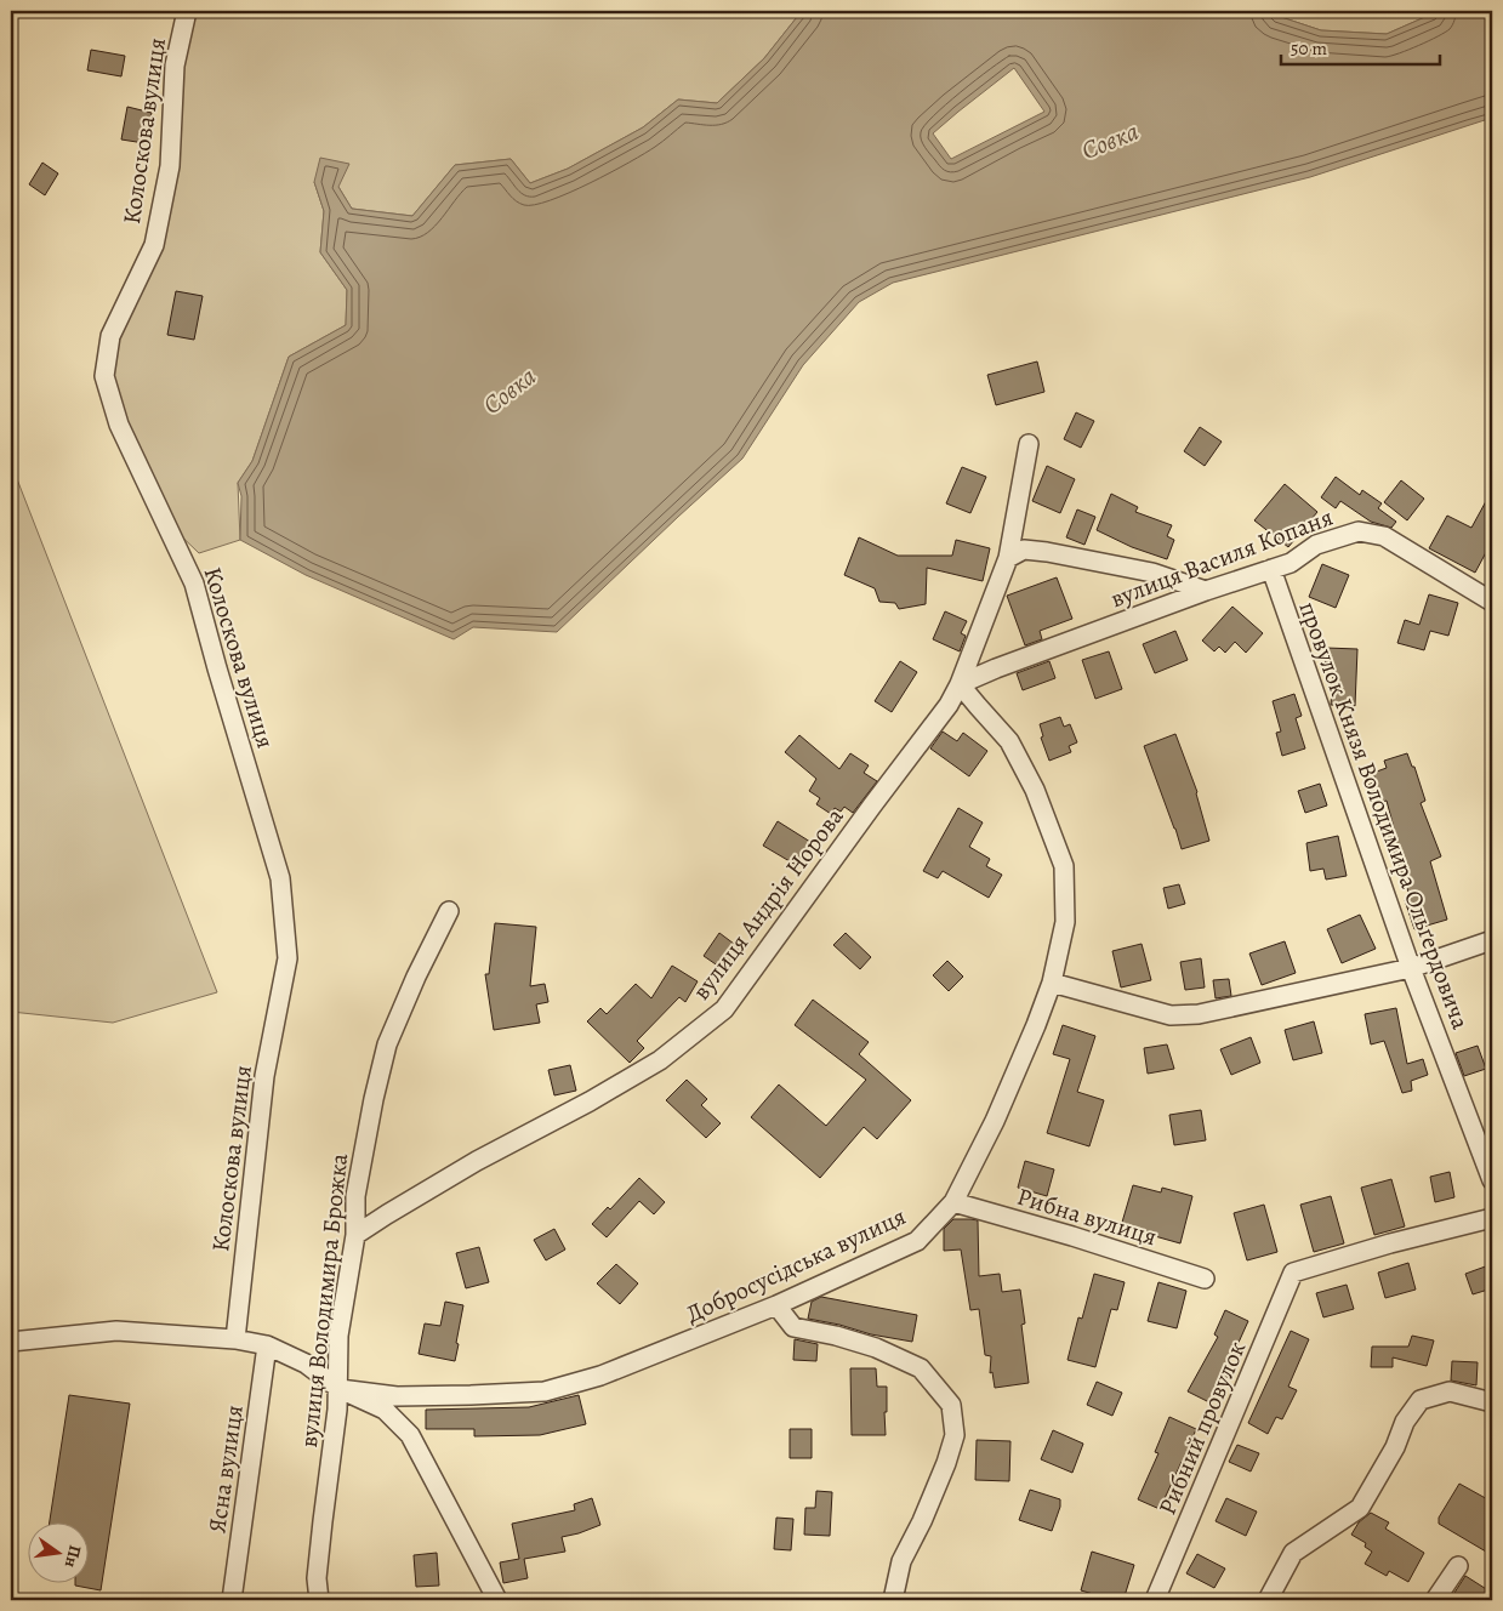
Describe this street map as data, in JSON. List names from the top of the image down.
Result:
{
  "streets": {
    "street": [
      "Колоскова вулиця",
      "вулиця Василя Копаня",
      "провулок Князя Володимира Ольґердовича",
      "вулиця Андрія Норова",
      "Рибна вулиця",
      "Добросусідська вулиця",
      "вулиця Володимира Брожка",
      "Рибний провулок",
      "Ясна вулиця"
    ]
  },
  "crossings": [
    ["вулиця Василя Копаня", "провулок Князя Володимира Ольґердовича"],
    ["вулиця Василя Копаня", "вулиця Андрія Норова"],
    ["вулиця Василя Копаня", "Добросусідська вулиця"],
    ["вулиця Андрія Норова", "Добросусідська вулиця"],
    ["вулиця Андрія Норова", "вулиця Володимира Брожка"],
    ["Рибна вулиця", "Добросусідська вулиця"],
    ["Добросусідська вулиця", "вулиця Володимира Брожка"]
  ],
  "water": ["Совка"],
  "scale_bar": "50 m",
  "north": "right"
}
